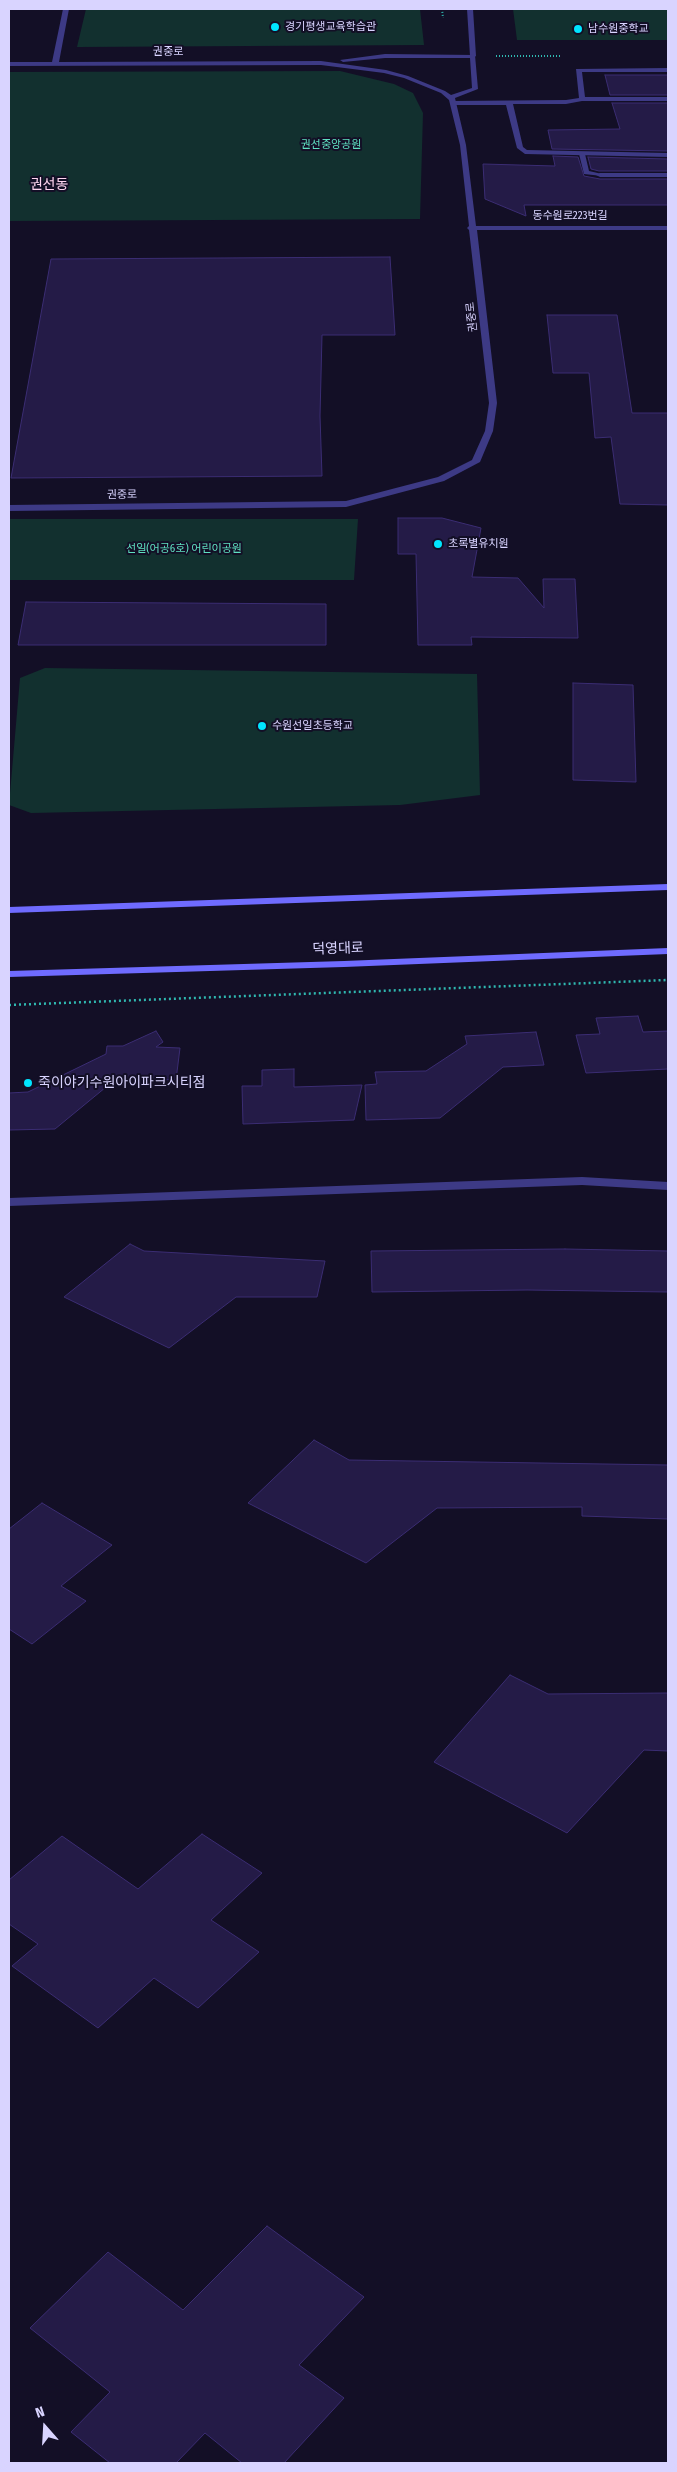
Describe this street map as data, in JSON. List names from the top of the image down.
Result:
{
  "streets": {
    "main road": ["덕영대로"],
    "street": ["권중로", "동수원로223번길"]
  },
  "crossings": [
    ["권중로", "동수원로223번길"]
  ],
  "districts": ["권선동"],
  "parks": ["권선중앙공원", "선일(어공6호) 어린이공원"],
  "places": [
    "경기평생교육학습관",
    "남수원중학교",
    "초록별유치원",
    "수원선일초등학교",
    "죽이야기수원아이파크시티점"
  ],
  "north": "top"
}
